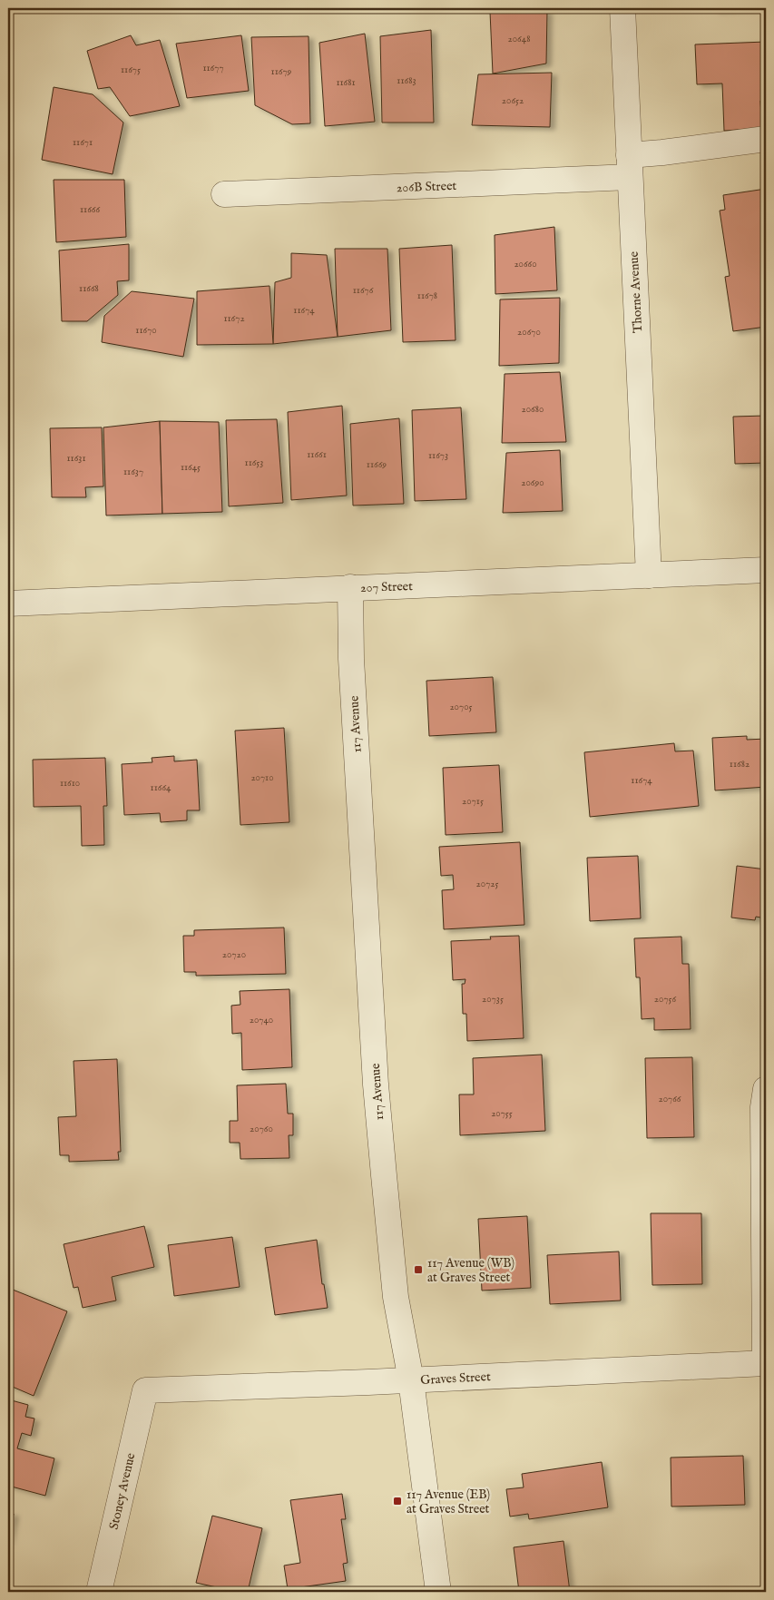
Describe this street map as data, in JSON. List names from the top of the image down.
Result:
{
  "streets": {
    "street": [
      "206B Street",
      "Thorne Avenue",
      "207 Street",
      "117 Avenue",
      "Graves Street",
      "Stoney Avenue"
    ]
  },
  "crossings": [
    ["206B Street", "Thorne Avenue"],
    ["Thorne Avenue", "207 Street"],
    ["207 Street", "117 Avenue"],
    ["117 Avenue", "Graves Street"],
    ["Graves Street", "Stoney Avenue"]
  ],
  "places": {
    "transit": ["117 Avenue (WB) at Graves Street", "117 Avenue (EB) at Graves Street"]
  },
  "house_numbers": [
    "20648",
    "11677",
    "11675",
    "11679",
    "11683",
    "11681",
    "20652",
    "11671",
    "11666",
    "20660",
    "11668",
    "11676",
    "11678",
    "11674",
    "11672",
    "11670",
    "20670",
    "20680",
    "11661",
    "11673",
    "11631",
    "11653",
    "11669",
    "11645",
    "11637",
    "20690",
    "20705",
    "11682",
    "20710",
    "11674",
    "11610",
    "11664",
    "20715",
    "20725",
    "20720",
    "20735",
    "20756",
    "20740",
    "20766",
    "20755",
    "20760"
  ]
}
